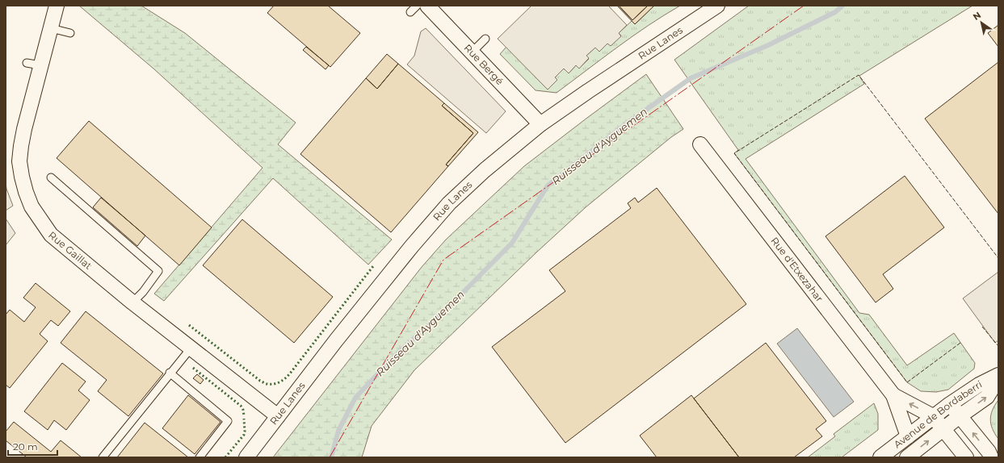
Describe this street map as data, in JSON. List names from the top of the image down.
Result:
{
  "streets": {
    "street": [
      "Rue Lanes",
      "Rue Bergé",
      "Rue Gaillat",
      "Rue d'Etxezahar",
      "Avenue de Bordaberri"
    ]
  },
  "crossings": [
    ["Rue Lanes", "Rue Bergé"],
    ["Rue Lanes", "Rue Gaillat"],
    ["Rue d'Etxezahar", "Avenue de Bordaberri"]
  ],
  "water": ["Ruisseau d'Ayguemen"],
  "scale_bar": "20 m",
  "north": "top left"
}
